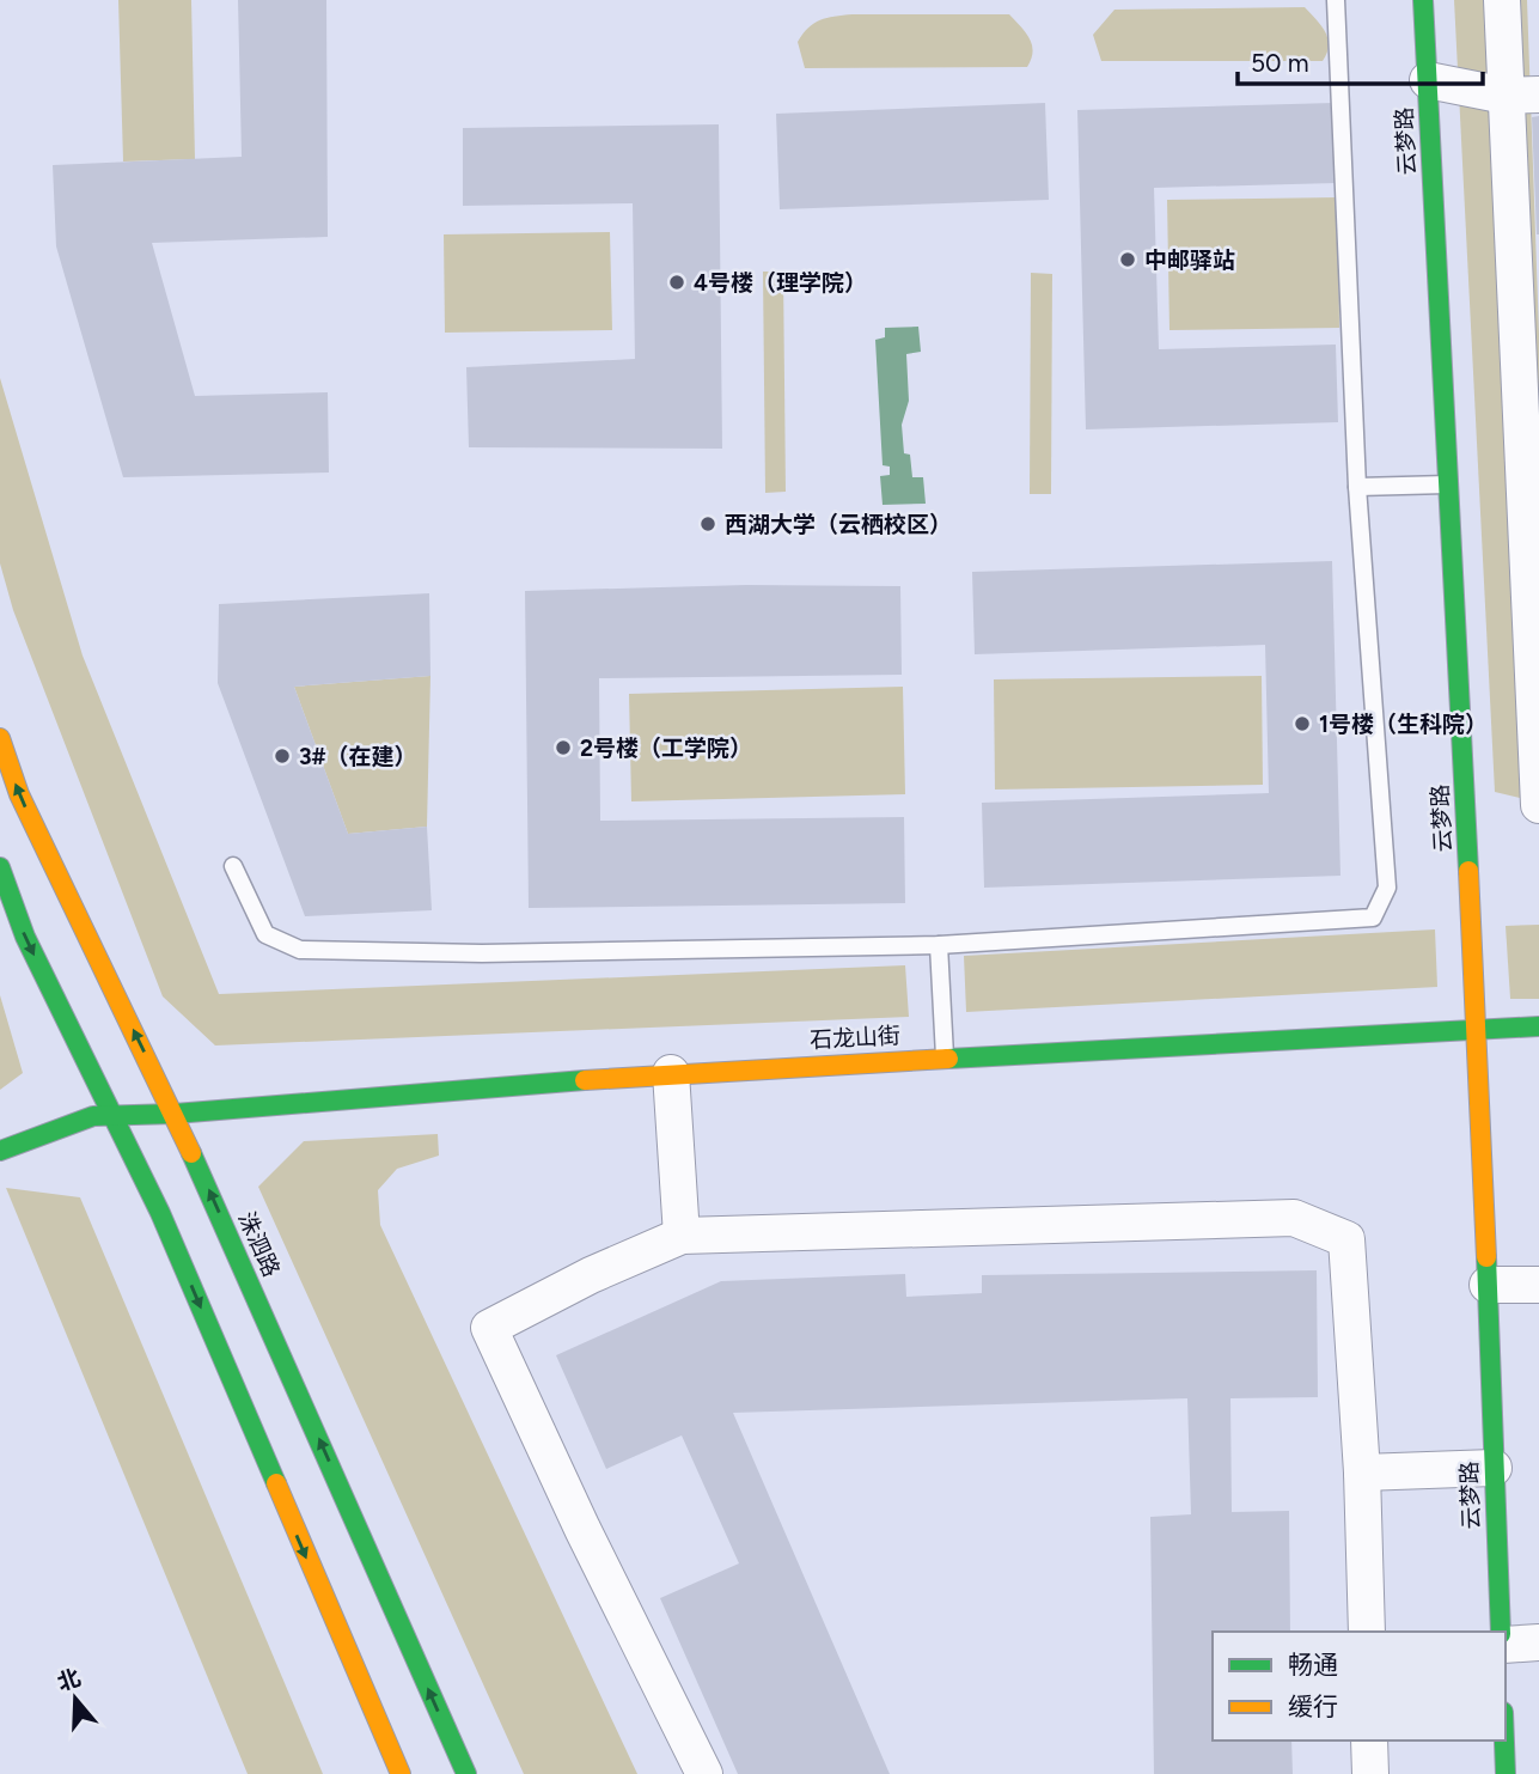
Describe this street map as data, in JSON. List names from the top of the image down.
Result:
{
  "streets": {
    "street": ["云梦路", "石龙山街", "洙泗路"]
  },
  "crossings": [
    ["云梦路", "石龙山街"],
    ["石龙山街", "洙泗路"]
  ],
  "places": [
    "中邮驿站",
    "4号楼（理学院）",
    "西湖大学（云栖校区）",
    "1号楼（生科院）",
    "2号楼（工学院）",
    "3#（在建）"
  ],
  "legend": ["畅通", "缓行"],
  "scale_bar": "50 m",
  "north": "top"
}
